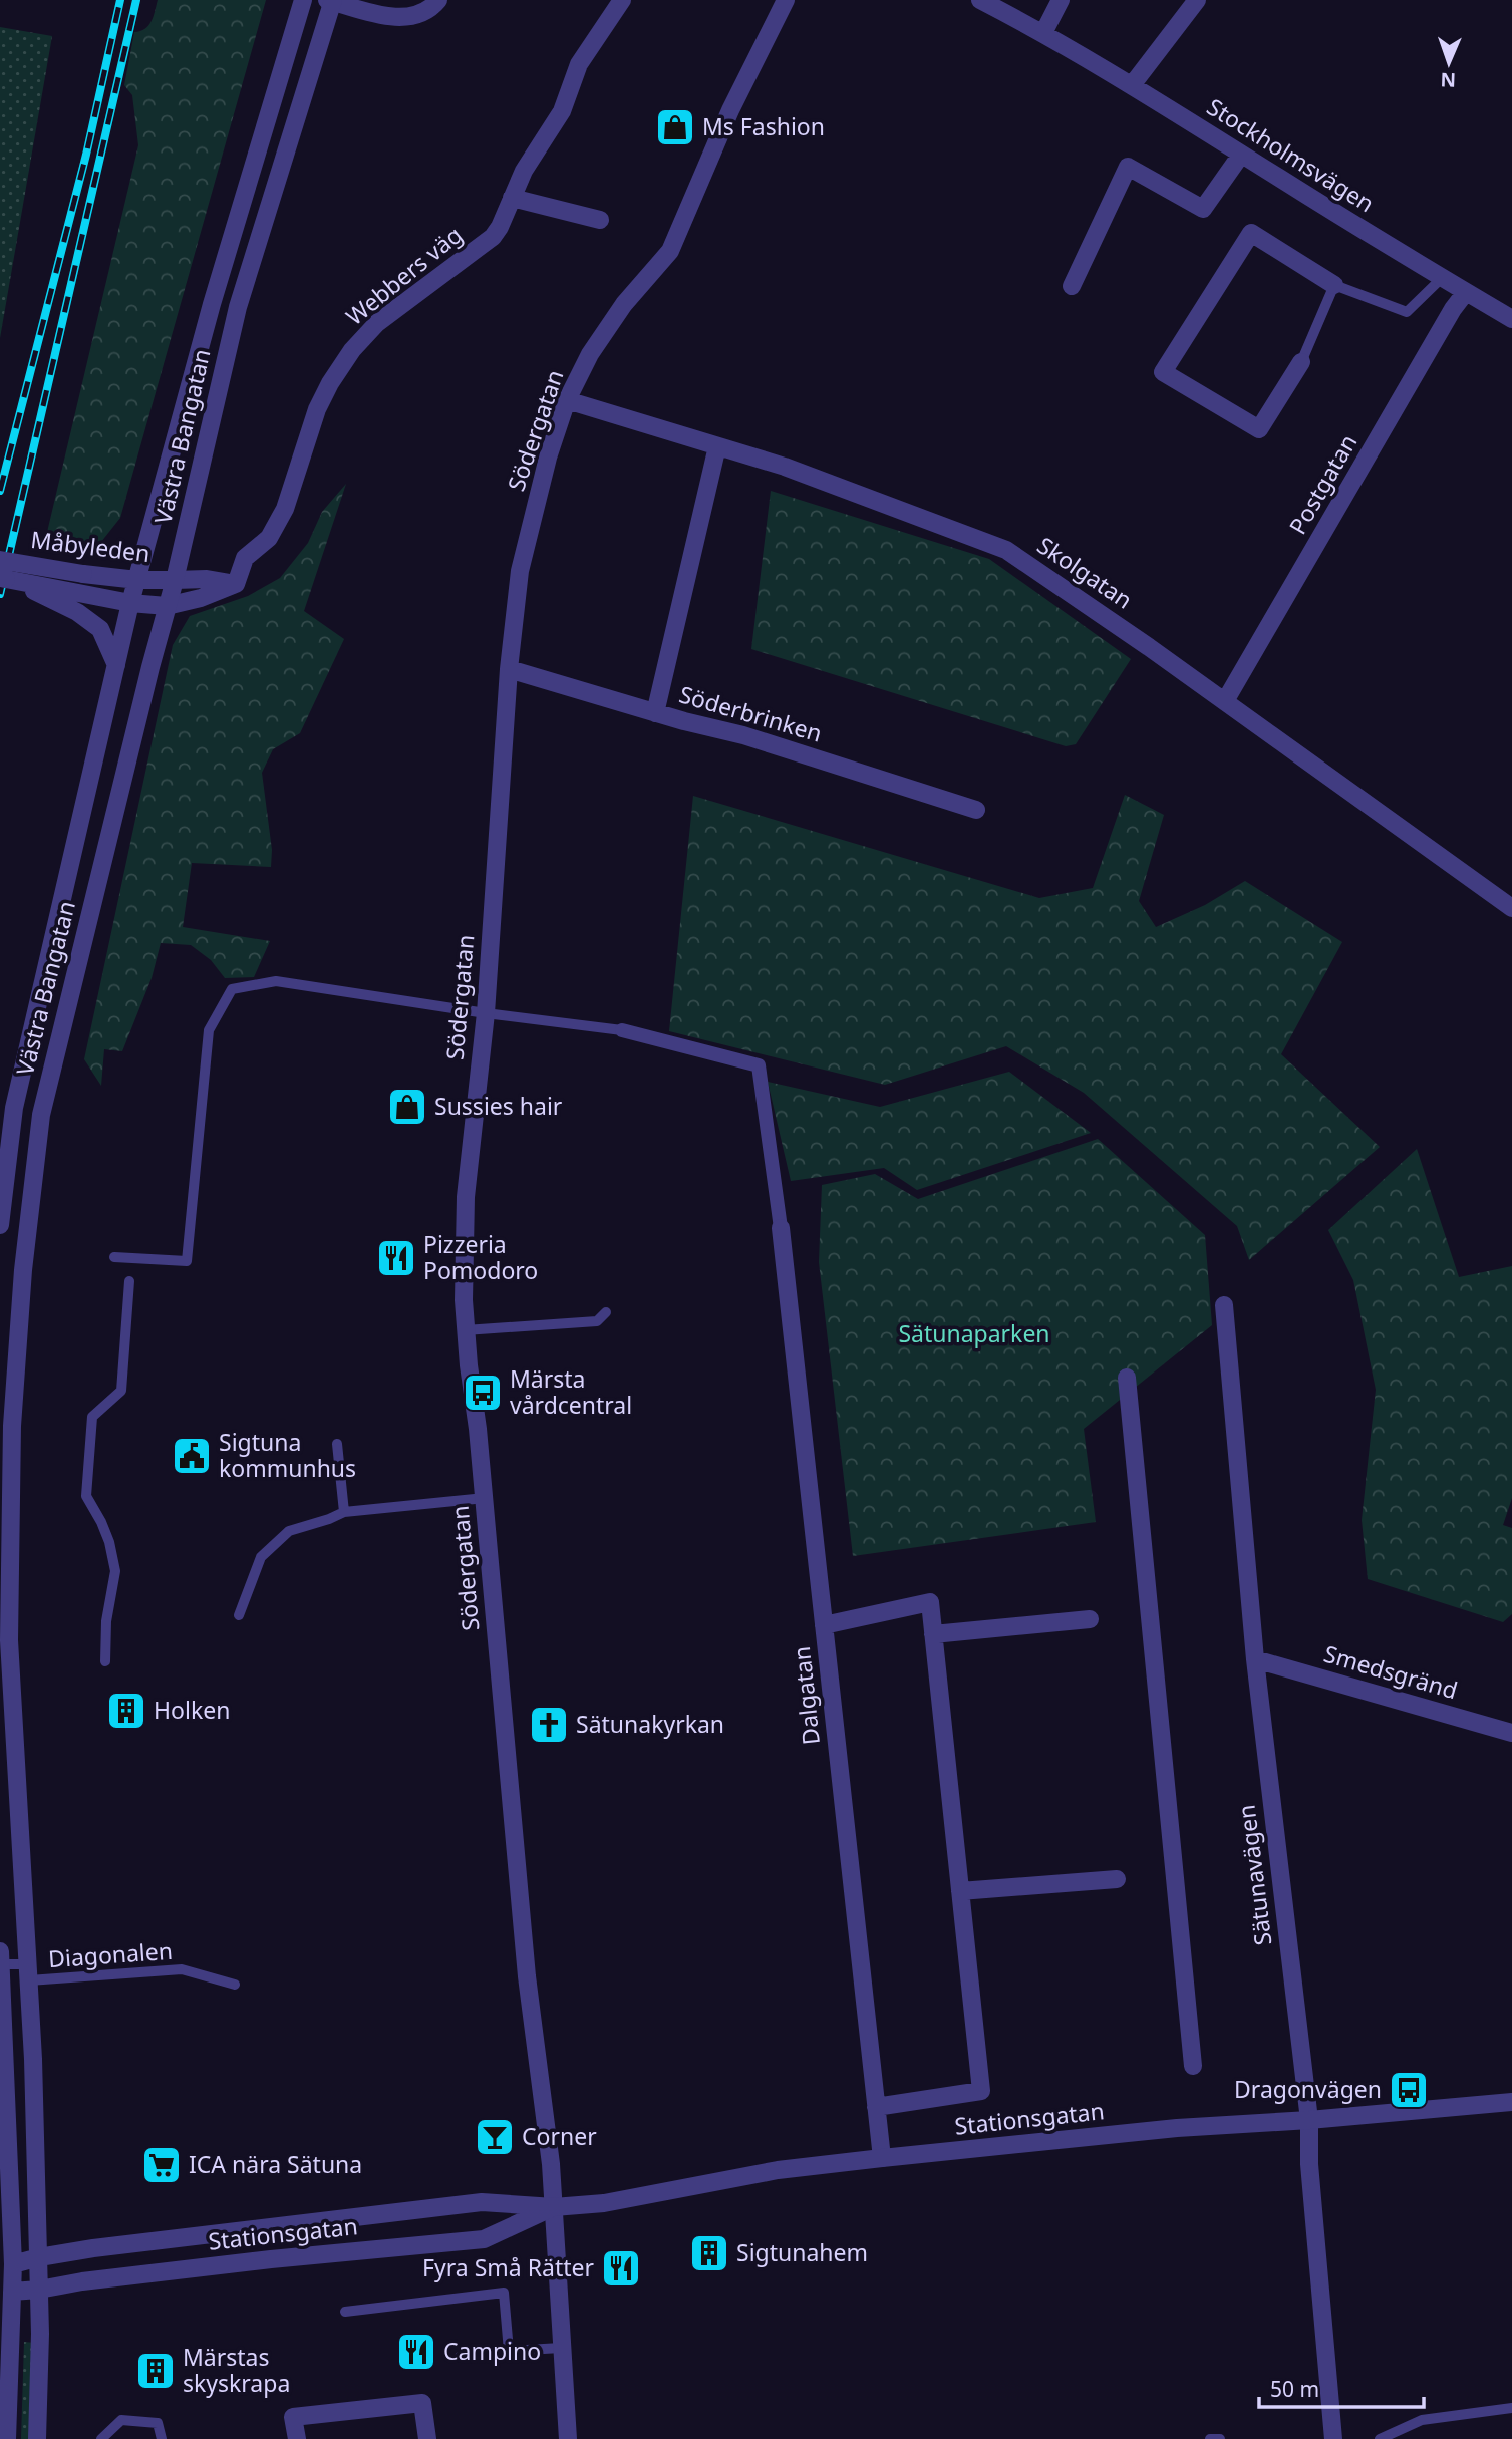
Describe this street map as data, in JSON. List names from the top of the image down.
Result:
{
  "streets": {
    "street": [
      "Stockholmsvägen",
      "Webbers väg",
      "Södergatan",
      "Västra Bangatan",
      "Postgatan",
      "Måbyleden",
      "Skolgatan",
      "Söderbrinken",
      "Smedsgränd",
      "Dalgatan",
      "Sätunavägen",
      "Stationsgatan"
    ],
    "lane": ["Diagonalen"]
  },
  "crossings": [
    ["Stockholmsvägen", "Postgatan"],
    ["Södergatan", "Skolgatan"],
    ["Södergatan", "Söderbrinken"],
    ["Södergatan", "Stationsgatan"],
    ["Västra Bangatan", "Måbyleden"],
    ["Västra Bangatan", "Diagonalen"],
    ["Västra Bangatan", "Stationsgatan"],
    ["Postgatan", "Skolgatan"],
    ["Smedsgränd", "Sätunavägen"],
    ["Dalgatan", "Stationsgatan"],
    ["Sätunavägen", "Stationsgatan"]
  ],
  "parks": ["Sätunaparken"],
  "places": {
    "shop": ["Ms Fashion", "Sussies hair"],
    "restaurant": ["Pizzeria Pomodoro", "Fyra Små Rätter", "Campino"],
    "bus stop": ["Märsta vårdcentral", "Dragonvägen"],
    "public building": ["Sigtuna kommunhus"],
    "building": ["Holken", "Sigtunahem", "Märstas skyskrapa"],
    "church": ["Sätunakyrkan"],
    "bar": ["Corner"],
    "supermarket": ["ICA nära Sätuna"]
  },
  "scale_bar": "50 m",
  "north": "bottom"
}
